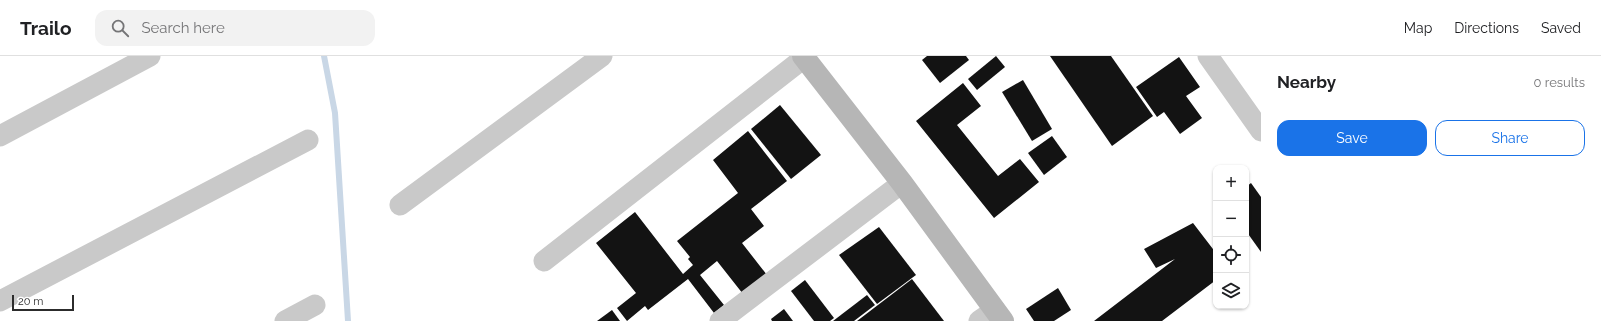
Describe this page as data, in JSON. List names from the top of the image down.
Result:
{
  "scale_bar": "20 m",
  "page": {
    "header": "Trailo",
    "search": "Search here",
    "nav": ["Map", "Directions", "Saved"],
    "heading": ["Nearby", "0 results"],
    "buttons": ["Save", "Share"],
    "map_buttons": ["+", "−"],
    "scale": "20 m"
  }
}
